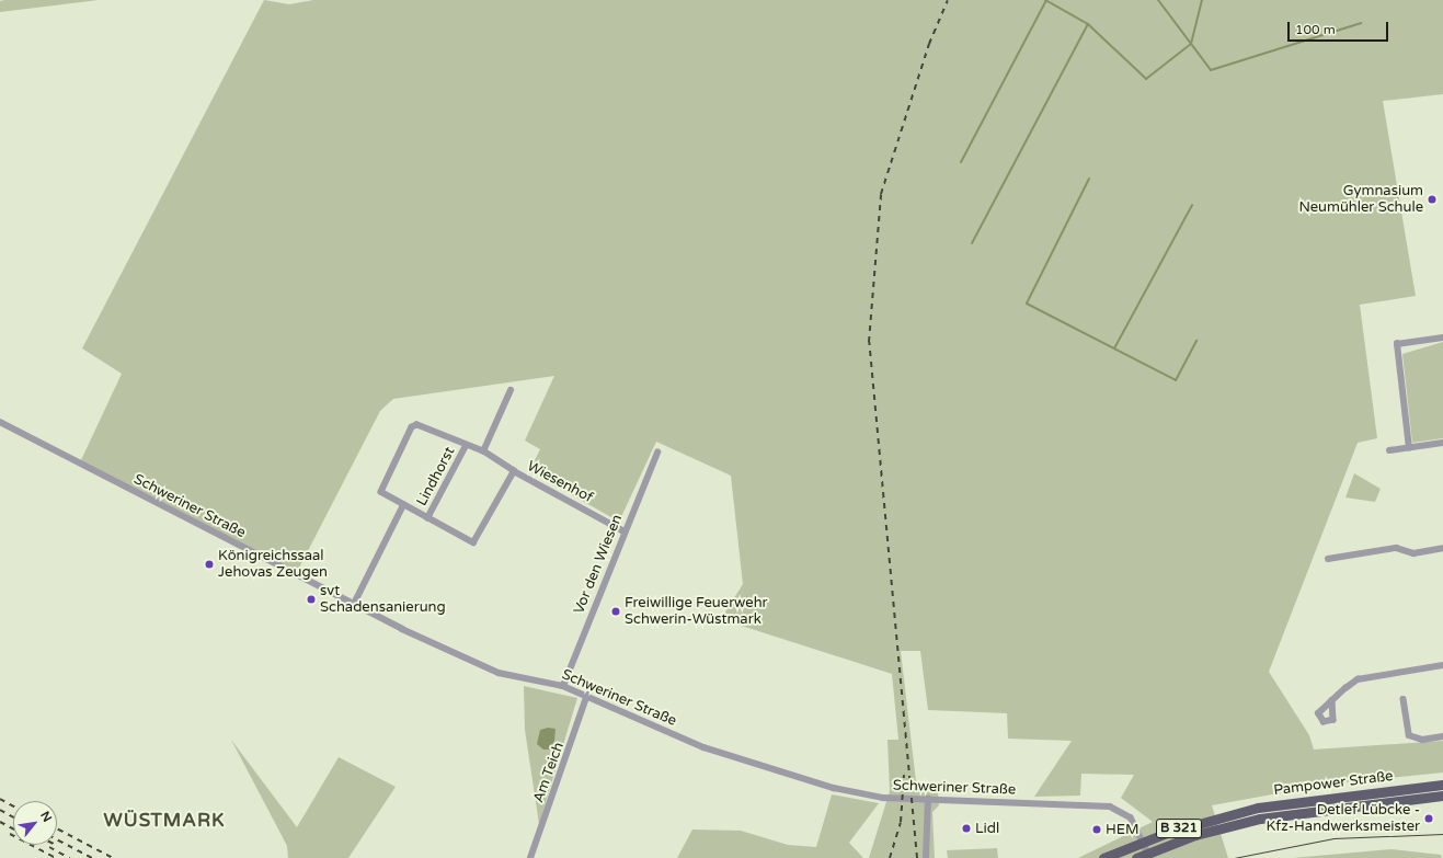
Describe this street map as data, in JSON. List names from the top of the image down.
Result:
{
  "streets": {
    "main road": ["Pampower Straße", "B 321"],
    "street": [
      "Lindhorst",
      "Wiesenhof",
      "Schweriner Straße",
      "Vor den Wiesen",
      "Am Teich"
    ]
  },
  "crossings": [
    ["Lindhorst", "Wiesenhof"],
    ["Wiesenhof", "Vor den Wiesen"],
    ["Schweriner Straße", "Vor den Wiesen"],
    ["Schweriner Straße", "Am Teich"],
    ["Schweriner Straße", "Pampower Straße"]
  ],
  "districts": ["WÜSTMARK"],
  "places": [
    "Gymnasium Neumühler Schule",
    "Königreichssaal Jehovas Zeugen",
    "svt Schadensanierung",
    "Freiwillige Feuerwehr Schwerin-Wüstmark",
    "Detlef Lübcke - Kfz-Handwerksmeister",
    "Lidl",
    "HEM"
  ],
  "scale_bar": "100 m",
  "north": "top right"
}
